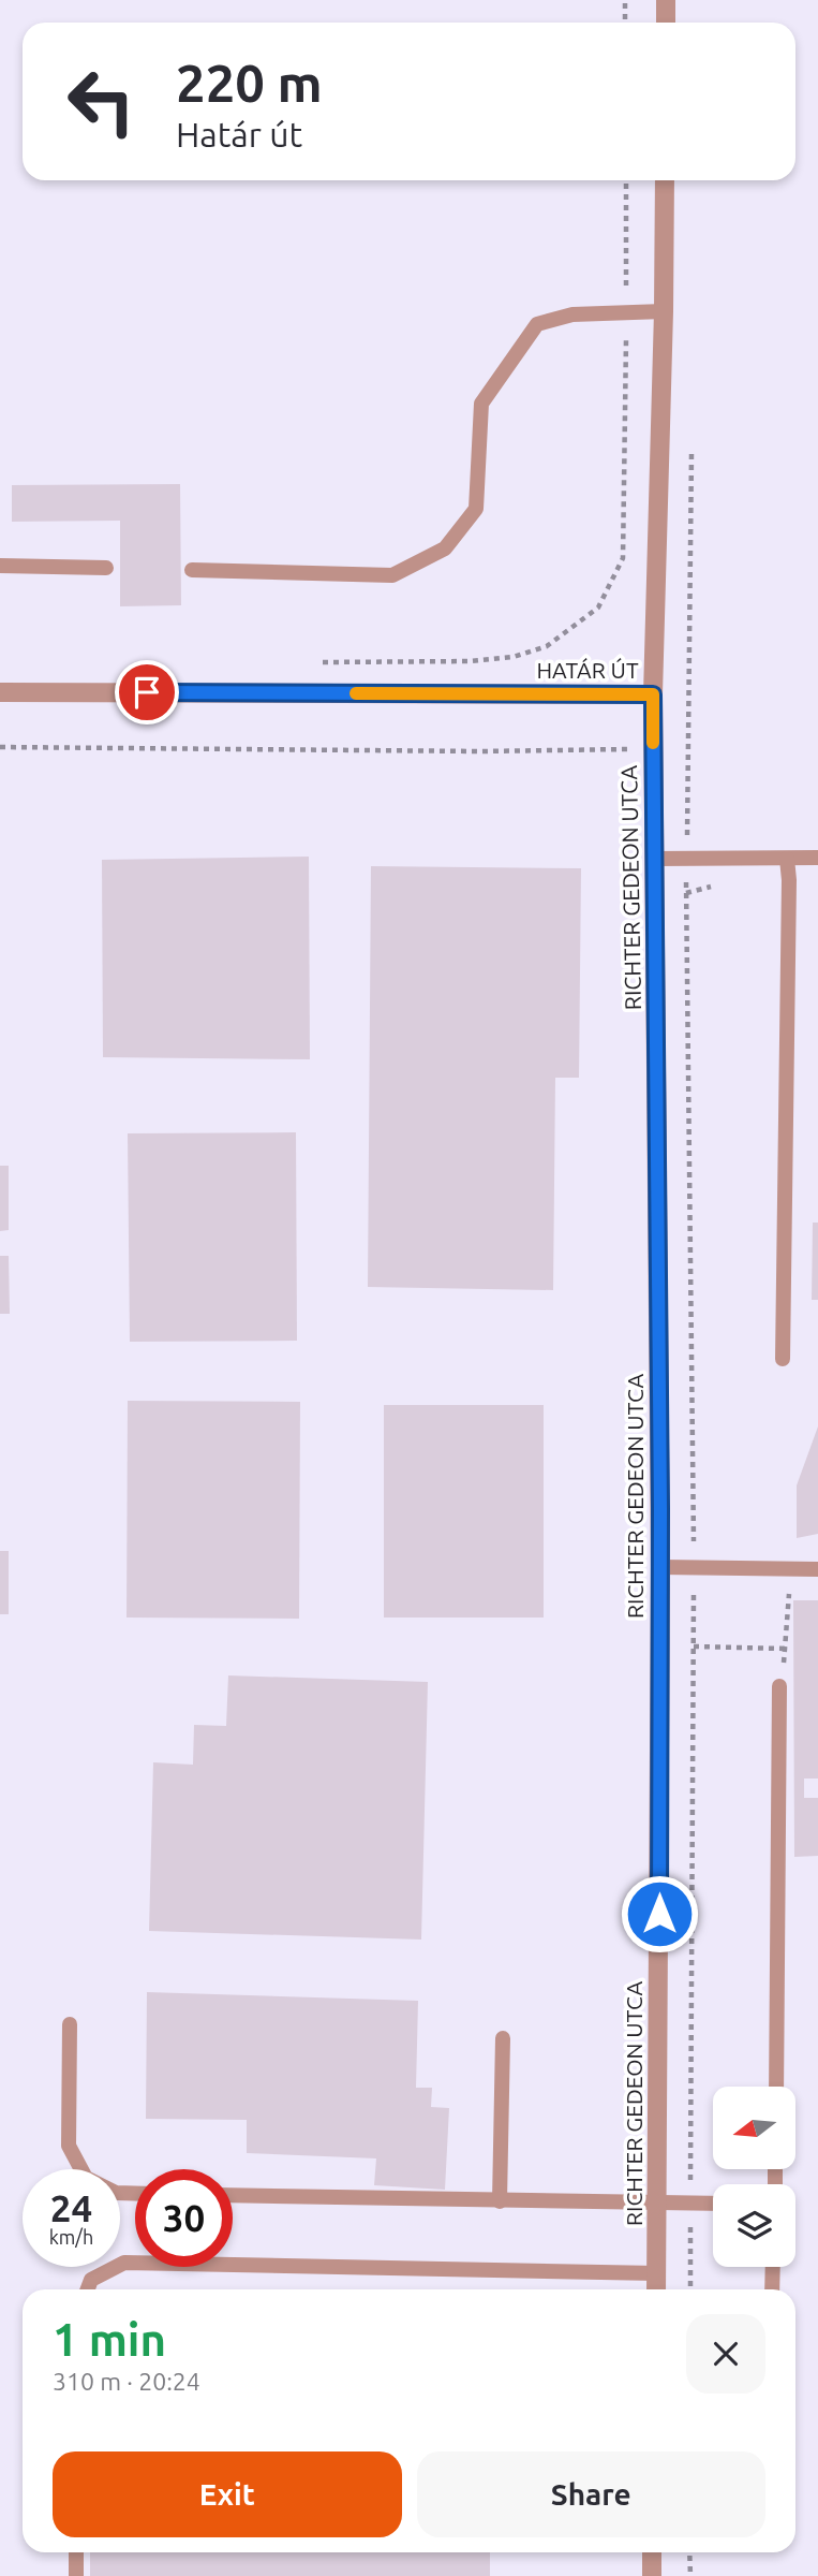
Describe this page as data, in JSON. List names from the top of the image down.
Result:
{
  "streets": {
    "street": ["HATÁR ÚT", "RICHTER GEDEON UTCA"]
  },
  "crossings": [
    ["HATÁR ÚT", "RICHTER GEDEON UTCA"]
  ],
  "north": "left",
  "page": {
    "turn": ["220 m", "Határ út"],
    "speed": "24 km/h",
    "limit": "30",
    "heading": ["1 min", "310 m · 20:24"],
    "buttons": ["Exit", "Share"]
  }
}
